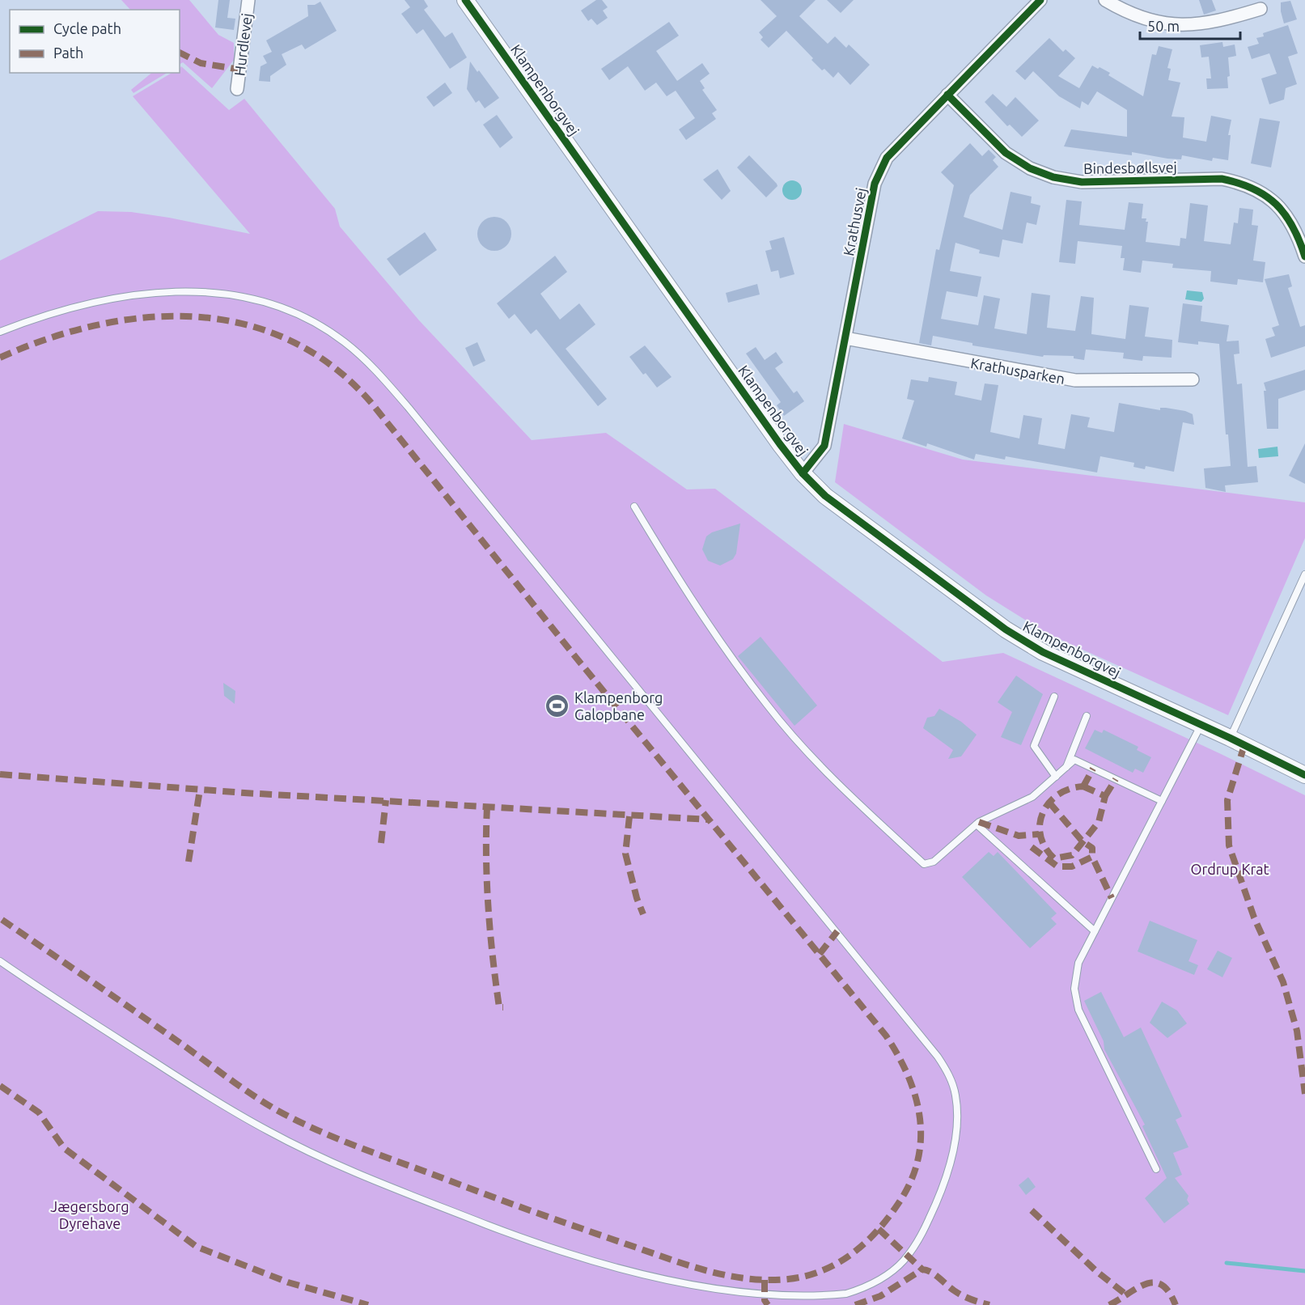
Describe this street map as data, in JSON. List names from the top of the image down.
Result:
{
  "streets": {
    "street": [
      "Hurdlevej",
      "Klampenborgvej",
      "Bindesbøllsvej",
      "Krathusvej",
      "Krathusparken"
    ]
  },
  "crossings": [
    ["Klampenborgvej", "Krathusvej"],
    ["Bindesbøllsvej", "Krathusvej"],
    ["Krathusvej", "Krathusparken"]
  ],
  "parks": ["Ordrup Krat", "Jægersborg Dyrehave"],
  "places": {
    "sports": ["Klampenborg Galopbane"]
  },
  "legend": ["Cycle path", "Path"],
  "scale_bar": "50 m"
}
